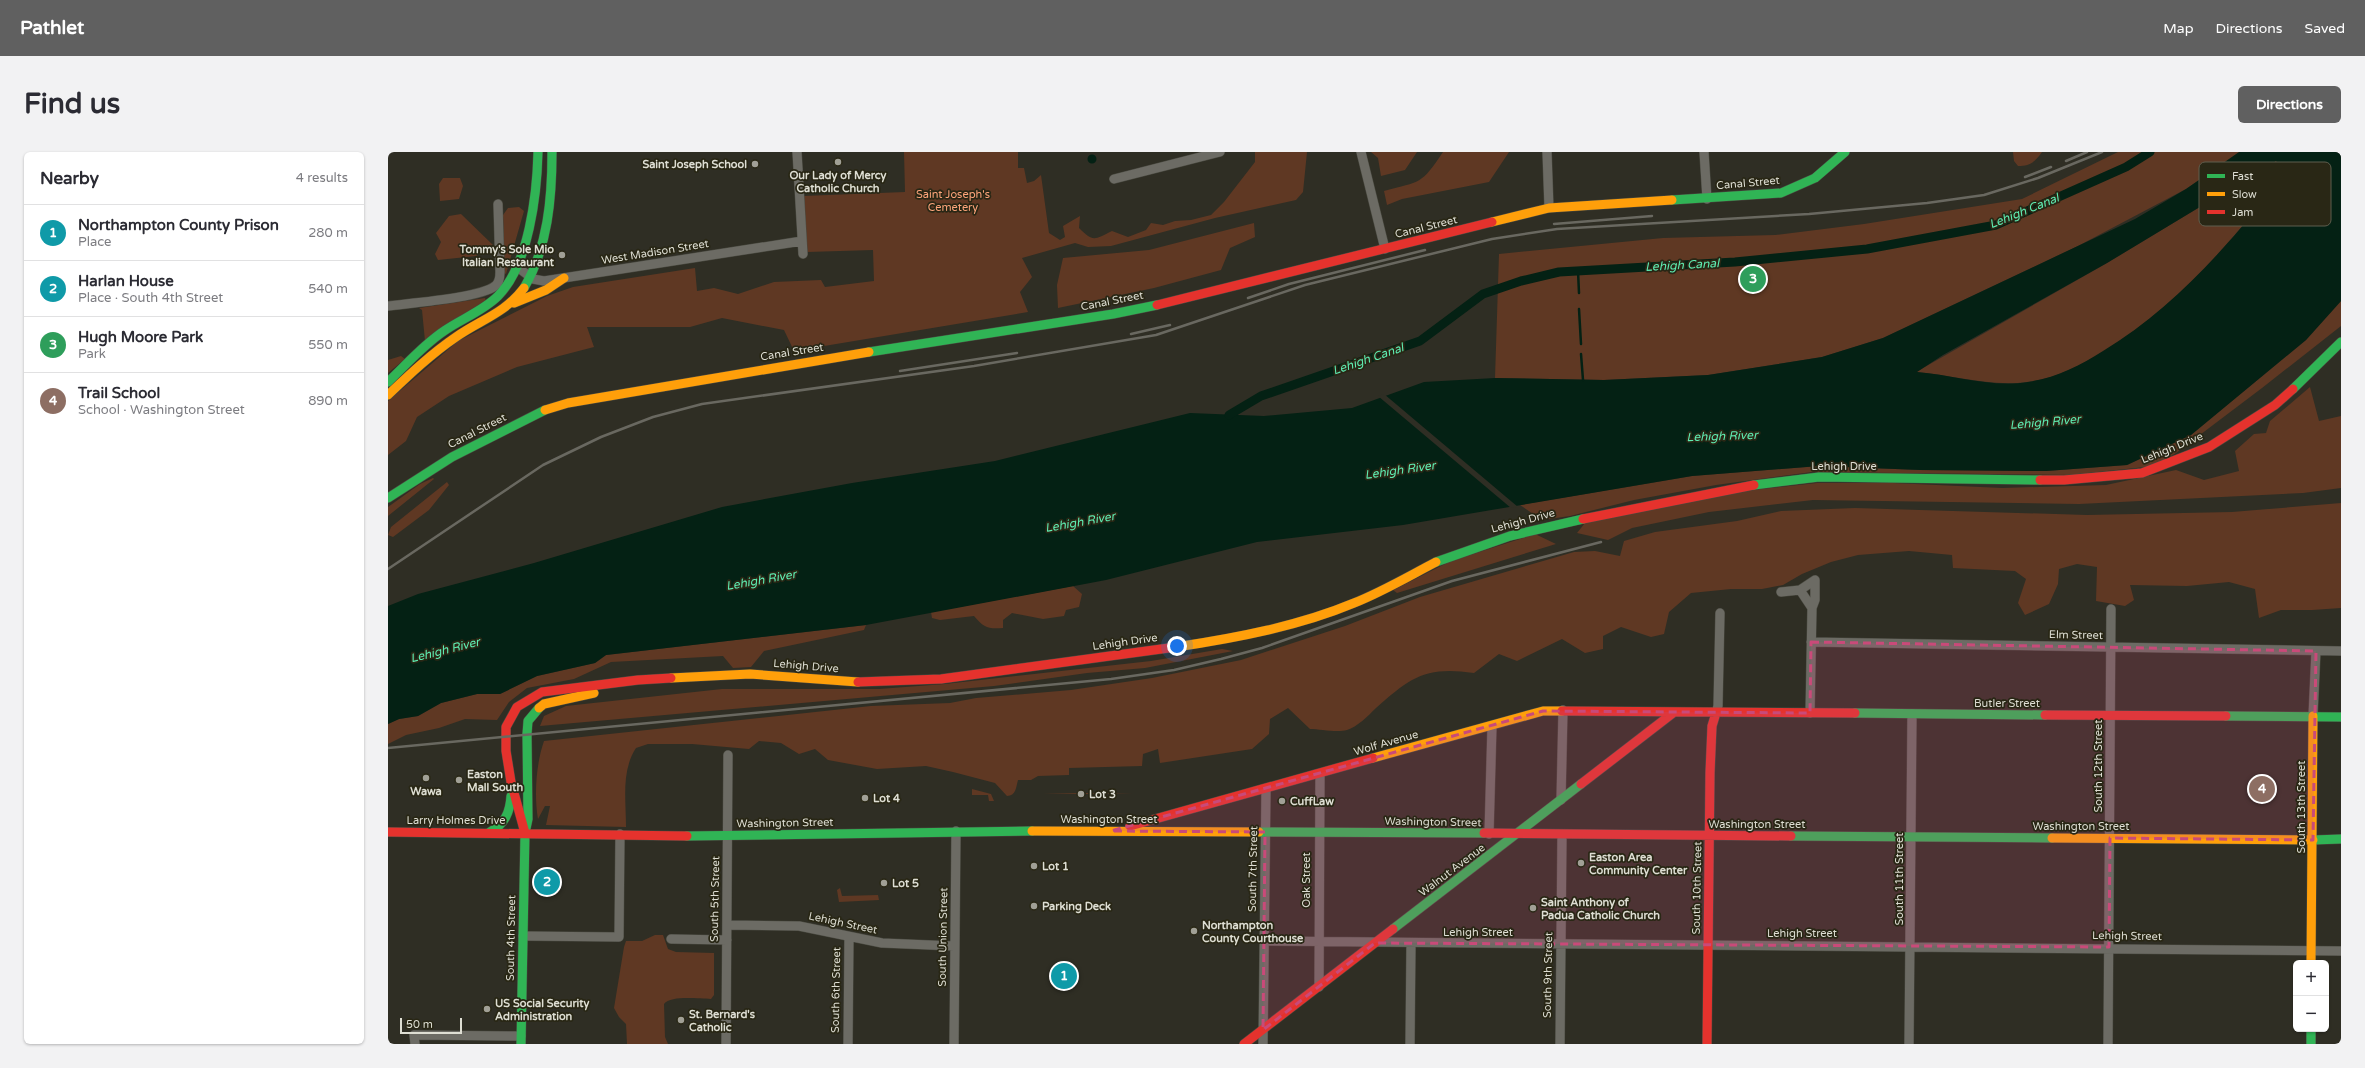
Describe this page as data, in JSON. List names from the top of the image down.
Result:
{
  "streets": {
    "street": [
      "Canal Street",
      "West Madison Street",
      "Lehigh Drive",
      "Elm Street",
      "Butler Street",
      "Wolf Avenue",
      "South 12th Street",
      "South 13th Street",
      "Washington Street",
      "Larry Holmes Drive",
      "South 7th Street",
      "Walnut Avenue",
      "South 11th Street",
      "Oak Street",
      "South 10th Street",
      "South 5th Street",
      "Lehigh Street",
      "South Union Street",
      "South 4th Street",
      "South 9th Street",
      "South 6th Street"
    ]
  },
  "crossings": [
    ["Lehigh Drive", "Washington Street"],
    ["Lehigh Drive", "Larry Holmes Drive"],
    ["Lehigh Drive", "South 4th Street"],
    ["Elm Street", "South 12th Street"],
    ["Elm Street", "South 13th Street"],
    ["Butler Street", "Wolf Avenue"],
    ["Butler Street", "South 12th Street"],
    ["Butler Street", "South 13th Street"],
    ["Butler Street", "Walnut Avenue"],
    ["Butler Street", "South 11th Street"],
    ["Butler Street", "South 10th Street"],
    ["Wolf Avenue", "Washington Street"],
    ["Wolf Avenue", "South 7th Street"],
    ["Wolf Avenue", "Walnut Avenue"],
    ["Wolf Avenue", "Oak Street"],
    ["South 12th Street", "Washington Street"],
    ["South 12th Street", "Lehigh Street"],
    ["South 13th Street", "Washington Street"],
    ["South 13th Street", "Lehigh Street"],
    ["Washington Street", "Larry Holmes Drive"],
    ["Washington Street", "South 7th Street"],
    ["Washington Street", "Walnut Avenue"],
    ["Washington Street", "South 11th Street"],
    ["Washington Street", "Oak Street"],
    ["Washington Street", "South 10th Street"],
    ["Washington Street", "South 5th Street"],
    ["Washington Street", "South Union Street"],
    ["Washington Street", "South 4th Street"],
    ["Washington Street", "South 9th Street"],
    ["Larry Holmes Drive", "South 4th Street"],
    ["South 7th Street", "Walnut Avenue"],
    ["South 7th Street", "Lehigh Street"],
    ["Walnut Avenue", "Oak Street"],
    ["Walnut Avenue", "Lehigh Street"],
    ["South 11th Street", "Lehigh Street"],
    ["Oak Street", "Lehigh Street"],
    ["South 10th Street", "Lehigh Street"],
    ["South 5th Street", "Lehigh Street"],
    ["Lehigh Street", "South Union Street"],
    ["Lehigh Street", "South 9th Street"],
    ["Lehigh Street", "South 6th Street"]
  ],
  "water": ["Lehigh Canal", "Lehigh River"],
  "parks": ["Saint Joseph's Cemetery"],
  "places": [
    "Our Lady of Mercy Catholic Church",
    "Saint Joseph School",
    "Tommy's Sole Mio Italian Restaurant",
    "Wawa",
    "Easton Mall South",
    "Lot 3",
    "Lot 4",
    "CuffLaw",
    "Easton Area Community Center",
    "Lot 1",
    "Lot 5",
    "Parking Deck",
    "Saint Anthony of Padua Catholic Church",
    "Northampton County Courthouse",
    "US Social Security Administration",
    "St. Bernard's Catholic"
  ],
  "legend": ["Fast", "Slow", "Jam"],
  "scale_bar": "50 m",
  "page": {
    "header": "Pathlet",
    "nav": ["Map", "Directions", "Saved"],
    "buttons": "Directions",
    "title": "Find us",
    "heading": ["Nearby", "4 results"],
    "list": [
      {
        "mark": "1",
        "name": "Northampton County Prison",
        "note": "Place",
        "value": "280 m"
      },
      {
        "mark": "2",
        "name": "Harlan House",
        "note": "Place · South 4th Street",
        "value": "540 m"
      },
      {
        "mark": "3",
        "name": "Hugh Moore Park",
        "note": "Park",
        "value": "550 m"
      },
      {
        "mark": "4",
        "name": "Trail School",
        "note": "School · Washington Street",
        "value": "890 m"
      }
    ],
    "pins": [
      "3",
      "4",
      "2",
      "1"
    ],
    "map_buttons": ["+", "−"],
    "scale": "50 m"
  }
}
